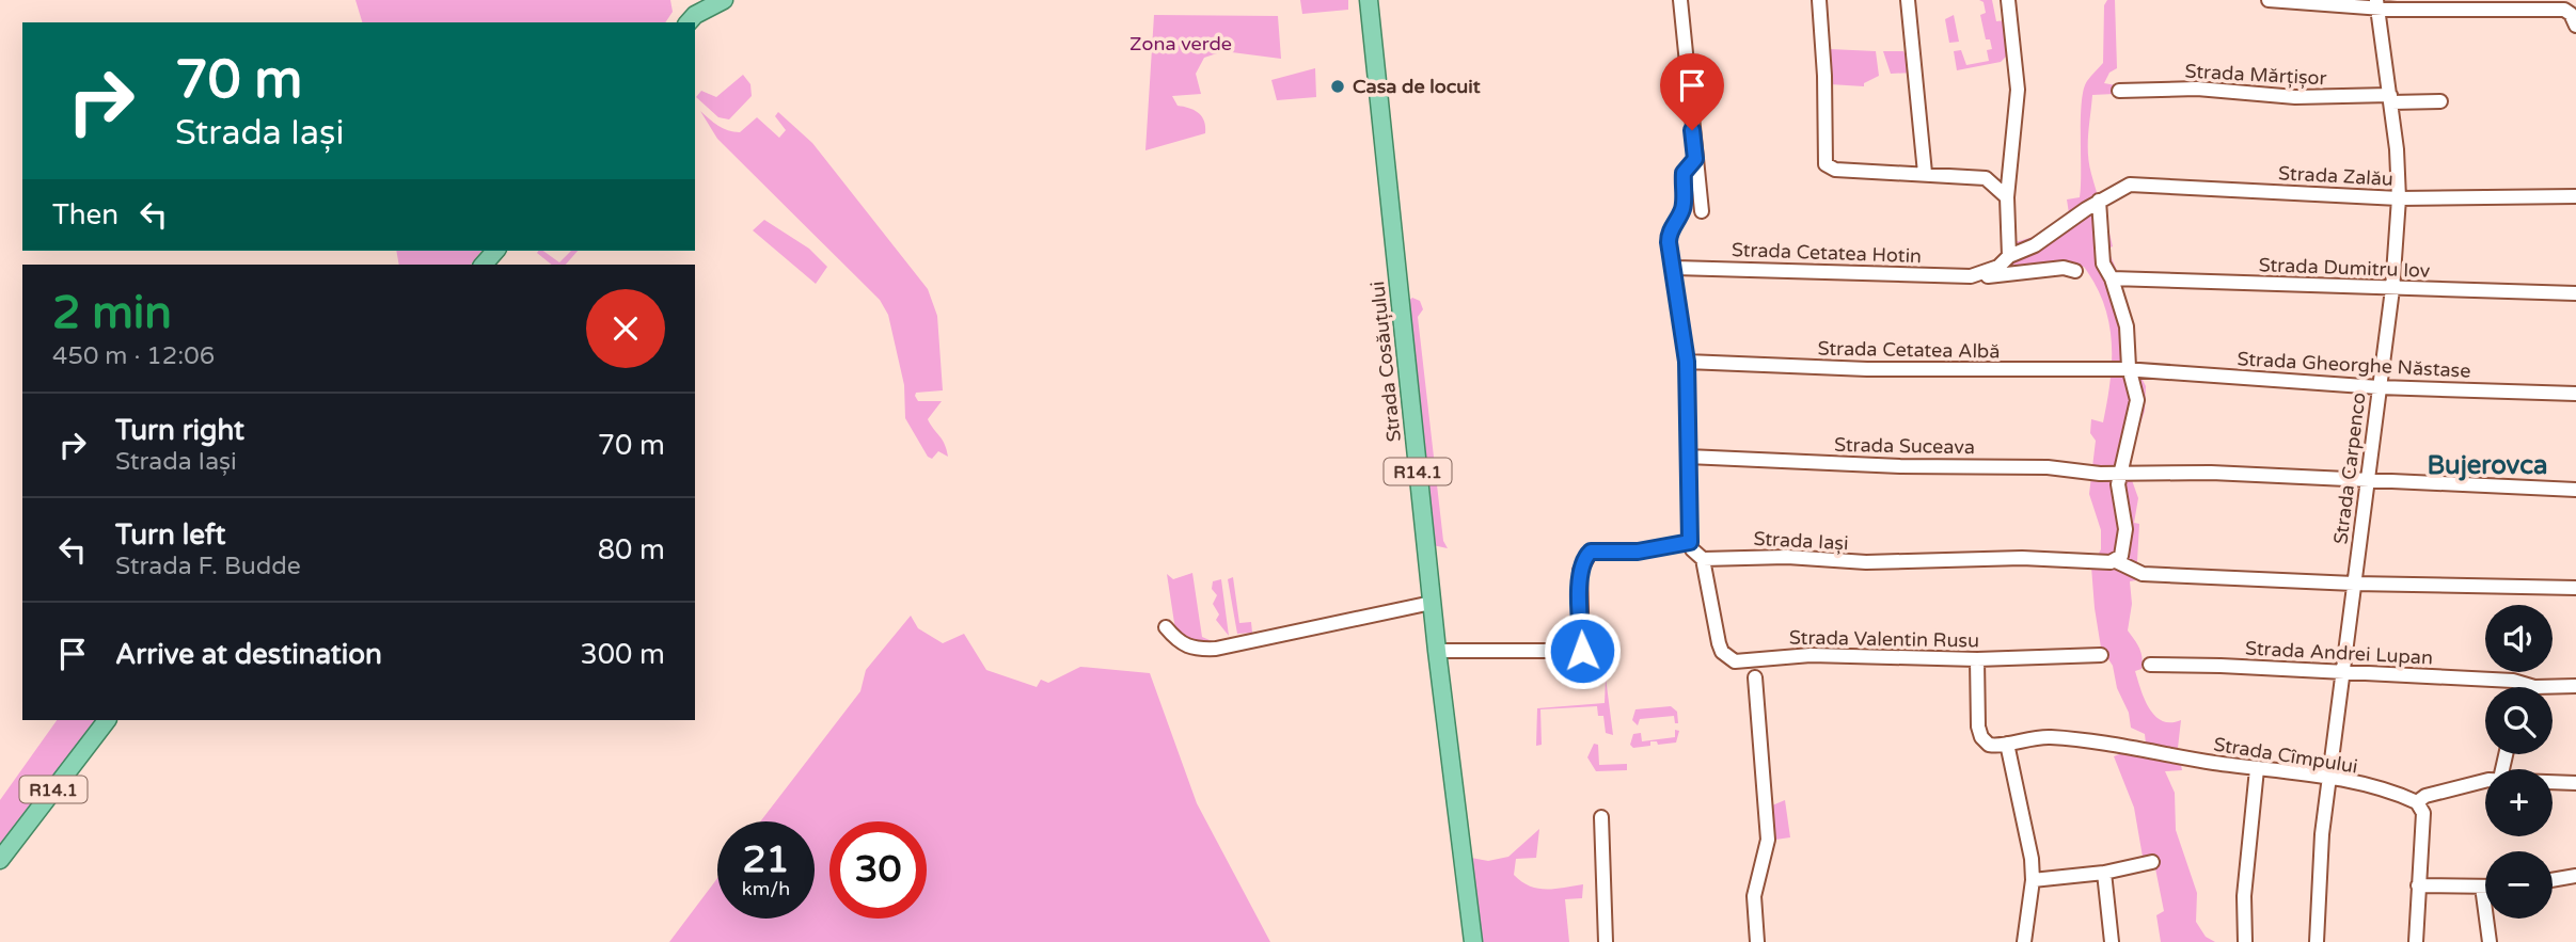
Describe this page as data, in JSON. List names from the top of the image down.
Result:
{
  "streets": {
    "main road": ["Strada Cosăuțului", "R14.1"],
    "street": [
      "Strada Mărțișor",
      "Strada Zalău",
      "Strada Cetatea Hotin",
      "Strada Dumitru Iov",
      "Strada Cetatea Albă",
      "Strada Gheorghe Năstase",
      "Strada Suceava",
      "Strada Carpenco",
      "Strada Iași",
      "Strada Valentin Rusu",
      "Strada Andrei Lupan",
      "Strada Cîmpului"
    ]
  },
  "crossings": [
    ["Strada Mărțișor", "Strada Carpenco"],
    ["Strada Zalău", "Strada Carpenco"],
    ["Strada Dumitru Iov", "Strada Carpenco"],
    ["Strada Cetatea Albă", "Strada Gheorghe Năstase"],
    ["Strada Gheorghe Năstase", "Strada Carpenco"],
    ["Strada Suceava", "Strada Carpenco"],
    ["Strada Carpenco", "Strada Iași"],
    ["Strada Carpenco", "Strada Andrei Lupan"],
    ["Strada Carpenco", "Strada Cîmpului"],
    ["Strada Iași", "Strada Valentin Rusu"]
  ],
  "districts": ["Bujerovca"],
  "parks": ["Zona verde"],
  "places": ["Casa de locuit"],
  "page": {
    "turn": ["70 m", "Strada Iași"],
    "then": "Then",
    "heading": ["2 min", "450 m · 12:06"],
    "list": [
      {
        "name": "Turn right",
        "note": "Strada Iași",
        "value": "70 m"
      },
      {
        "name": "Turn left",
        "note": "Strada F. Budde",
        "value": "80 m"
      },
      {
        "name": "Arrive at destination",
        "value": "300 m"
      }
    ],
    "map_buttons": ["+", "−"],
    "speed": "21 km/h",
    "limit": "30"
  }
}
